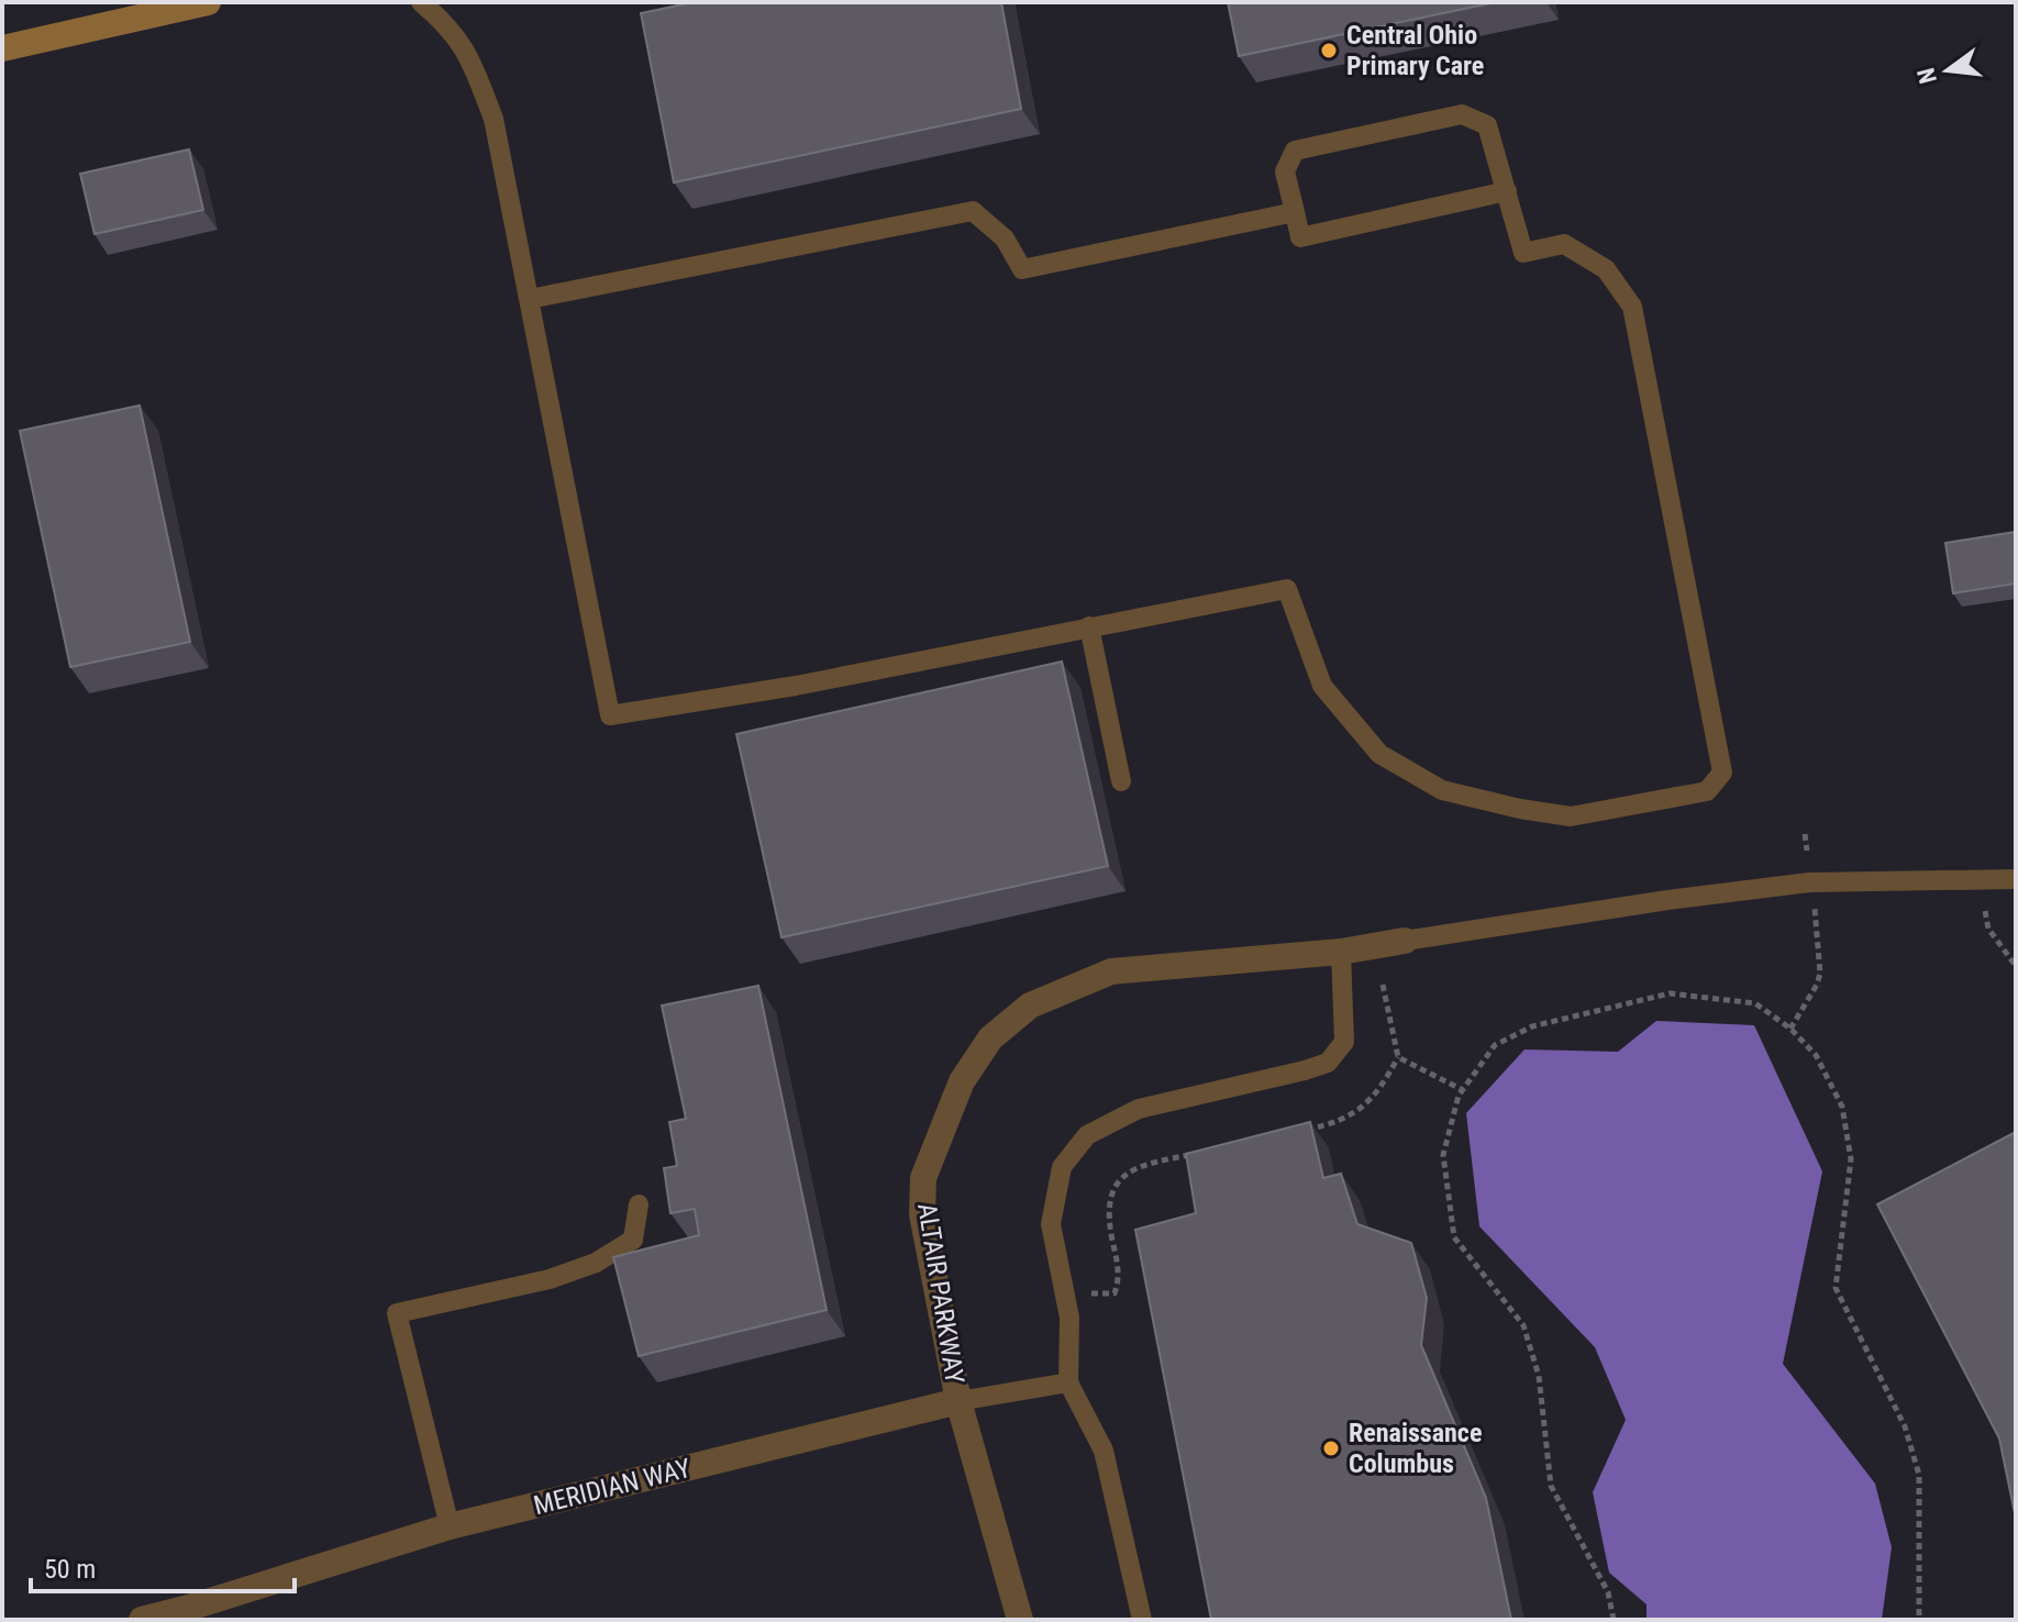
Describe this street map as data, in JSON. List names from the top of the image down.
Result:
{
  "streets": {
    "street": ["ALTAIR PARKWAY", "MERIDIAN WAY"]
  },
  "crossings": [
    ["ALTAIR PARKWAY", "MERIDIAN WAY"]
  ],
  "places": ["Central Ohio Primary Care", "Renaissance Columbus"],
  "scale_bar": "50 m",
  "north": "left"
}
